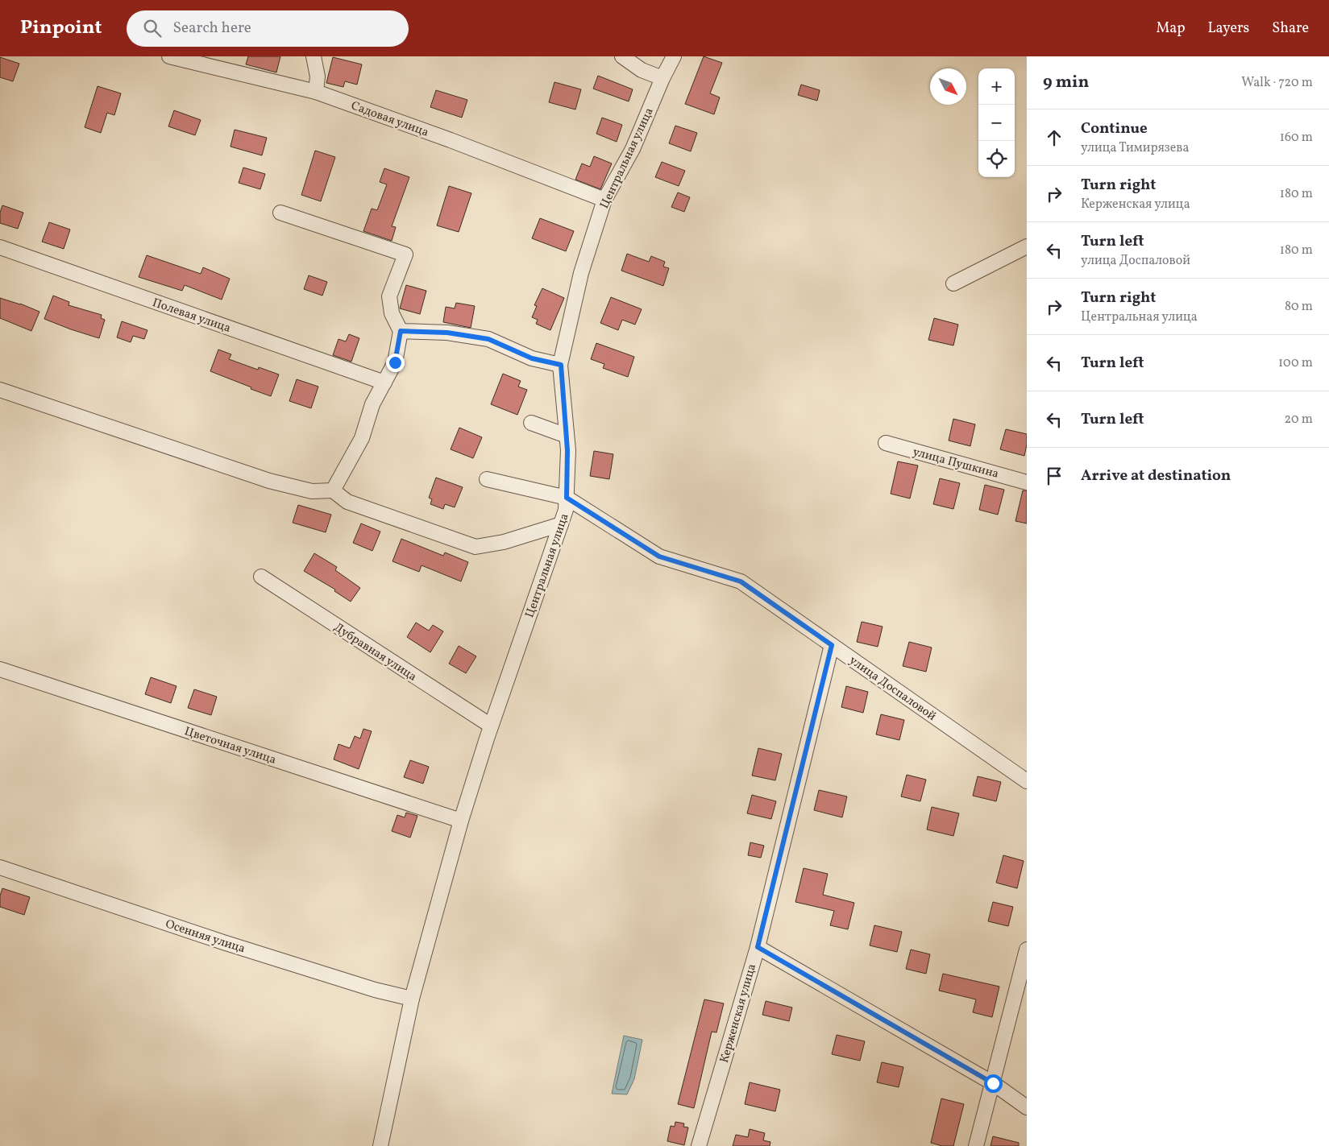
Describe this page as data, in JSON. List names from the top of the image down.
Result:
{
  "streets": {
    "street": [
      "Садовая улица",
      "Центральная улица",
      "Полевая улица",
      "улица Пушкина",
      "Дубравная улица",
      "улица Доспаловой",
      "Цветочная улица",
      "Осенняя улица",
      "Керженская улица"
    ]
  },
  "crossings": [
    ["Садовая улица", "Центральная улица"],
    ["Центральная улица", "Дубравная улица"],
    ["Центральная улица", "улица Доспаловой"],
    ["Центральная улица", "Цветочная улица"],
    ["Центральная улица", "Осенняя улица"],
    ["улица Доспаловой", "Керженская улица"]
  ],
  "north": "bottom right",
  "page": {
    "header": "Pinpoint",
    "search": "Search here",
    "nav": ["Map", "Layers", "Share"],
    "heading": ["9 min", "Walk · 720 m"],
    "map_buttons": ["+", "−"],
    "list": [
      ["Continue", "улица Тимирязева", "160 m"],
      ["Turn right", "Керженская улица", "180 m"],
      ["Turn left", "улица Доспаловой", "180 m"],
      ["Turn right", "Центральная улица", "80 m"],
      ["Turn left", "100 m"],
      ["Turn left", "20 m"],
      "Arrive at destination"
    ]
  }
}
